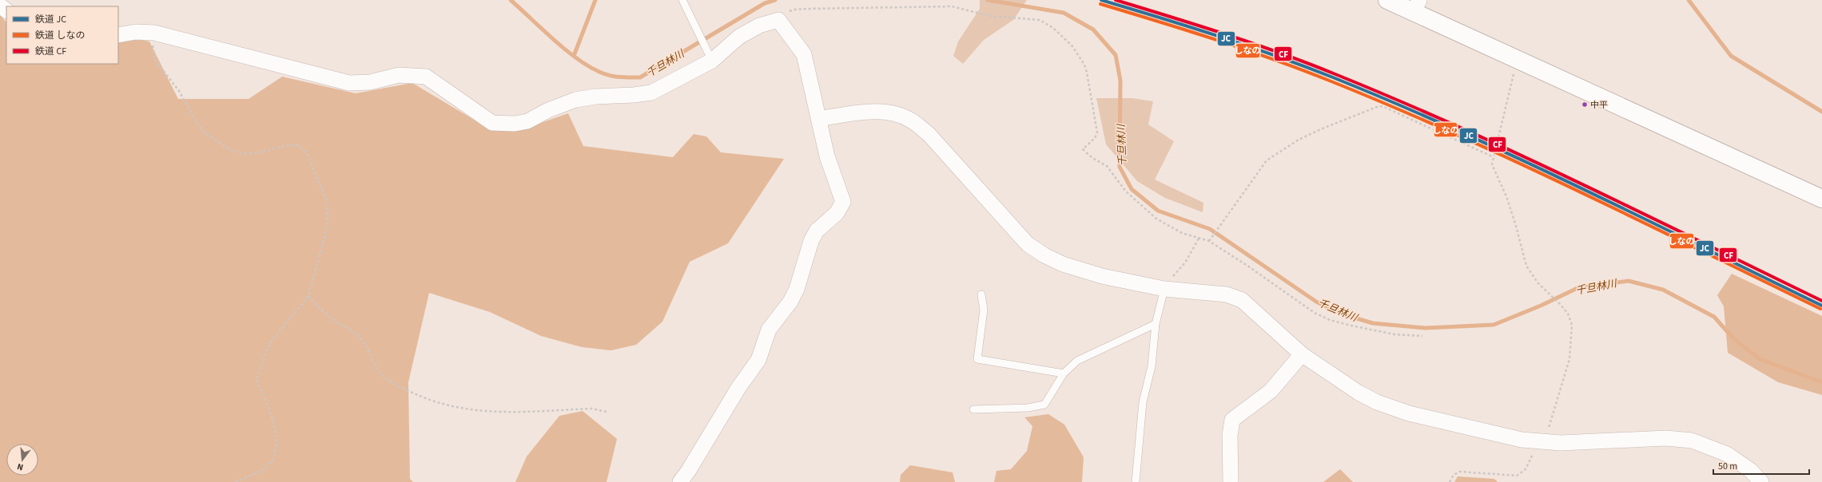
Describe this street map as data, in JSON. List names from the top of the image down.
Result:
{
  "water": ["千旦林川"],
  "places": ["中平"],
  "lines": ["rail line JC", "rail line CF", "rail line しなの"],
  "legend": ["鉄道 JC", "鉄道 しなの", "鉄道 CF"],
  "scale_bar": "50 m",
  "north": "bottom"
}
